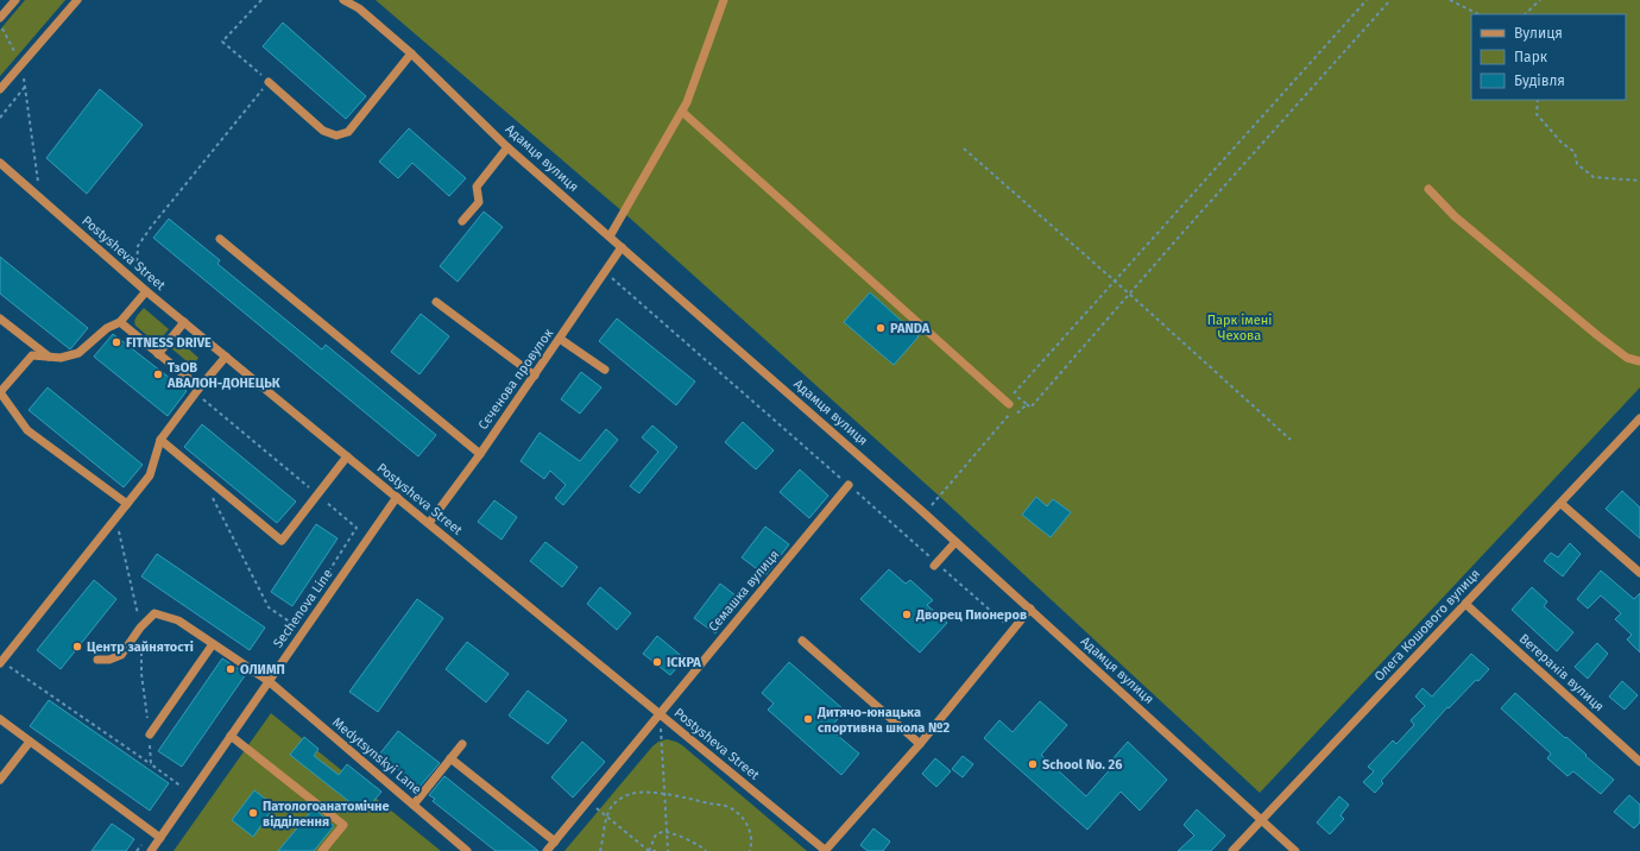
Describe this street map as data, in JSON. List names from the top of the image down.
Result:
{
  "streets": {
    "street": [
      "Адамця вулиця",
      "Postysheva Street",
      "Сєченова провулок",
      "Семашка вулиця",
      "Sechenova Line",
      "Олега Кошового вулиця",
      "Ветеранів вулиця",
      "Medytsynskyi Lane"
    ]
  },
  "crossings": [
    ["Адамця вулиця", "Сєченова провулок"],
    ["Адамця вулиця", "Олега Кошового вулиця"],
    ["Postysheva Street", "Сєченова провулок"],
    ["Postysheva Street", "Семашка вулиця"],
    ["Postysheva Street", "Sechenova Line"],
    ["Sechenova Line", "Medytsynskyi Lane"],
    ["Олега Кошового вулиця", "Ветеранів вулиця"]
  ],
  "parks": ["Парк імені Чехова"],
  "places": [
    "PANDA",
    "FITNESS DRIVE",
    "ТзОВ АВАЛОН-ДОНЕЦЬК",
    "Дворец Пионеров",
    "Центр зайнятості",
    "ІСКРА",
    "ОЛИМП",
    "Дитячо-юнацька спортивна школа №2",
    "School No. 26",
    "Патологоанатомічне відділення"
  ],
  "legend": ["Вулиця", "Парк", "Будівля"]
}
